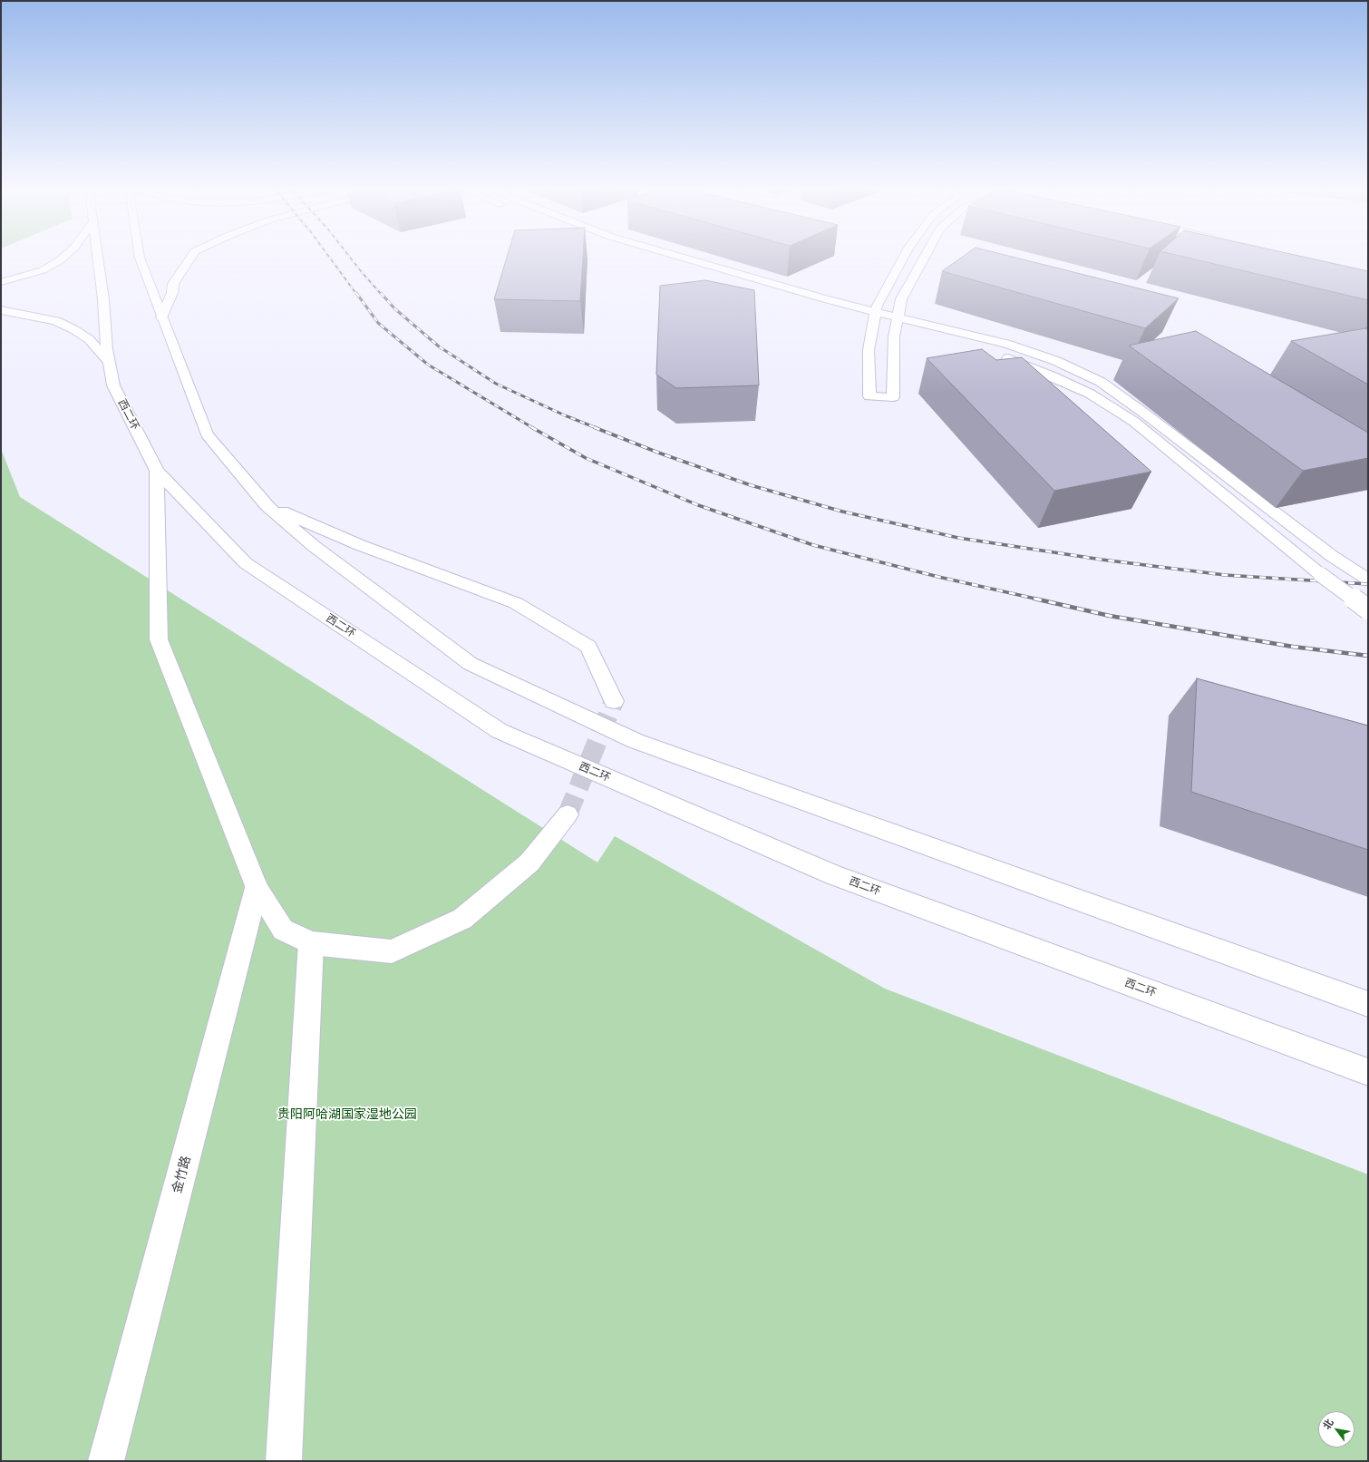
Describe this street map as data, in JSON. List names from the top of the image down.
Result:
{
  "streets": {
    "main road": ["西二环", "金竹路"]
  },
  "parks": ["贵阳阿哈湖国家湿地公园"],
  "north": "top left"
}
